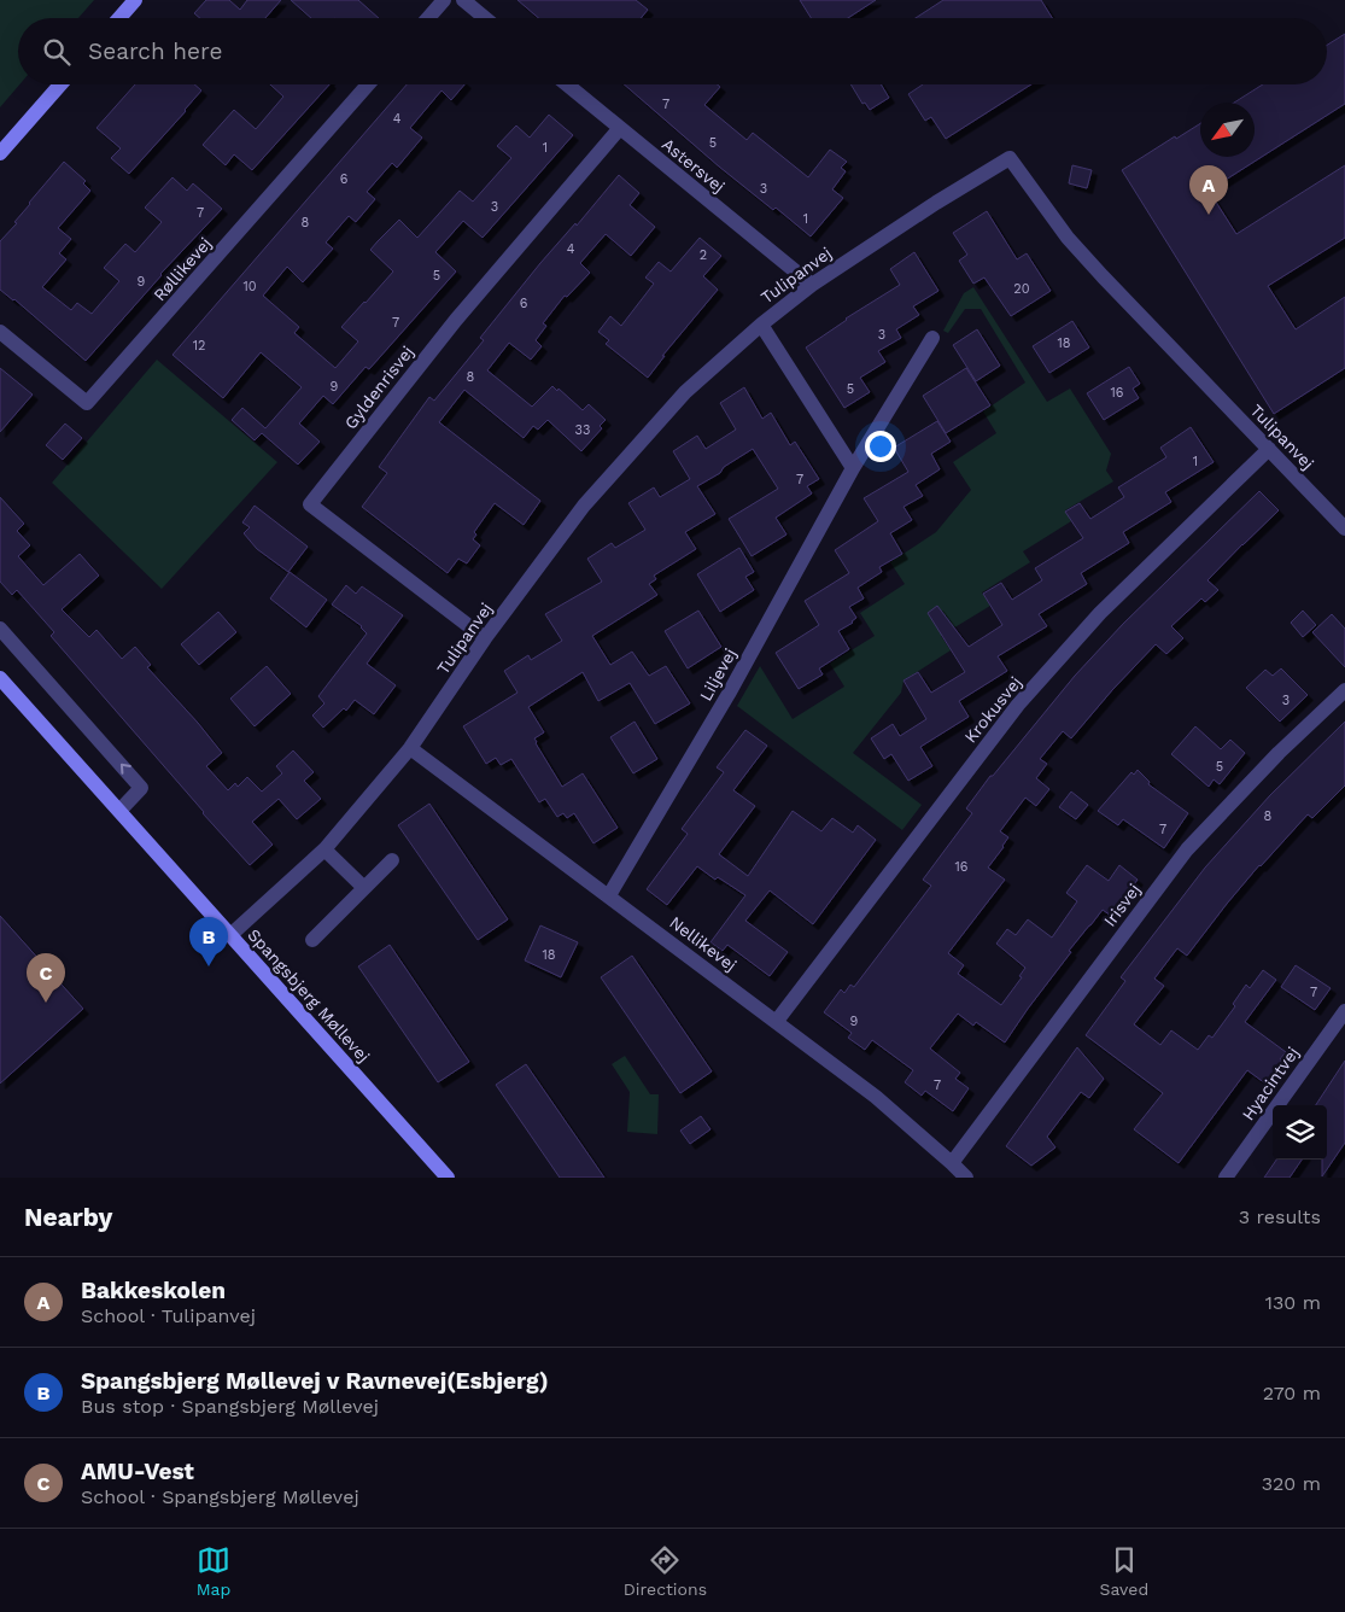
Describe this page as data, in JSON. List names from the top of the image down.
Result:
{
  "streets": {
    "street": [
      "Astersvej",
      "Røllikevej",
      "Tulipanvej",
      "Gyldenrisvej",
      "Liljevej",
      "Krokusvej",
      "Irisvej",
      "Nellikevej",
      "Spangsbjerg Møllevej",
      "Hyacintvej"
    ]
  },
  "crossings": [
    ["Astersvej", "Tulipanvej"],
    ["Astersvej", "Gyldenrisvej"],
    ["Tulipanvej", "Gyldenrisvej"],
    ["Tulipanvej", "Krokusvej"],
    ["Tulipanvej", "Nellikevej"],
    ["Tulipanvej", "Spangsbjerg Møllevej"],
    ["Liljevej", "Nellikevej"],
    ["Krokusvej", "Nellikevej"],
    ["Irisvej", "Nellikevej"]
  ],
  "house_numbers": [
    "7",
    "4",
    "5",
    "1",
    "6",
    "3",
    "3",
    "7",
    "1",
    "8",
    "4",
    "2",
    "5",
    "9",
    "10",
    "20",
    "6",
    "7",
    "3",
    "18",
    "12",
    "8",
    "9",
    "5",
    "16",
    "33",
    "1",
    "7",
    "3",
    "5",
    "8",
    "7",
    "16",
    "18",
    "7",
    "9",
    "7"
  ],
  "north": "bottom left",
  "page": {
    "search": "Search here",
    "pins": ["A", "B", "C"],
    "heading": ["Nearby", "3 results"],
    "list": [
      {
        "mark": "A",
        "name": "Bakkeskolen",
        "note": "School · Tulipanvej",
        "value": "130 m"
      },
      {
        "mark": "B",
        "name": "Spangsbjerg Møllevej v Ravnevej(Esbjerg)",
        "note": "Bus stop · Spangsbjerg Møllevej",
        "value": "270 m"
      },
      {
        "mark": "C",
        "name": "AMU-Vest",
        "note": "School · Spangsbjerg Møllevej",
        "value": "320 m"
      }
    ],
    "nav": ["Map", "Directions", "Saved"]
  }
}
